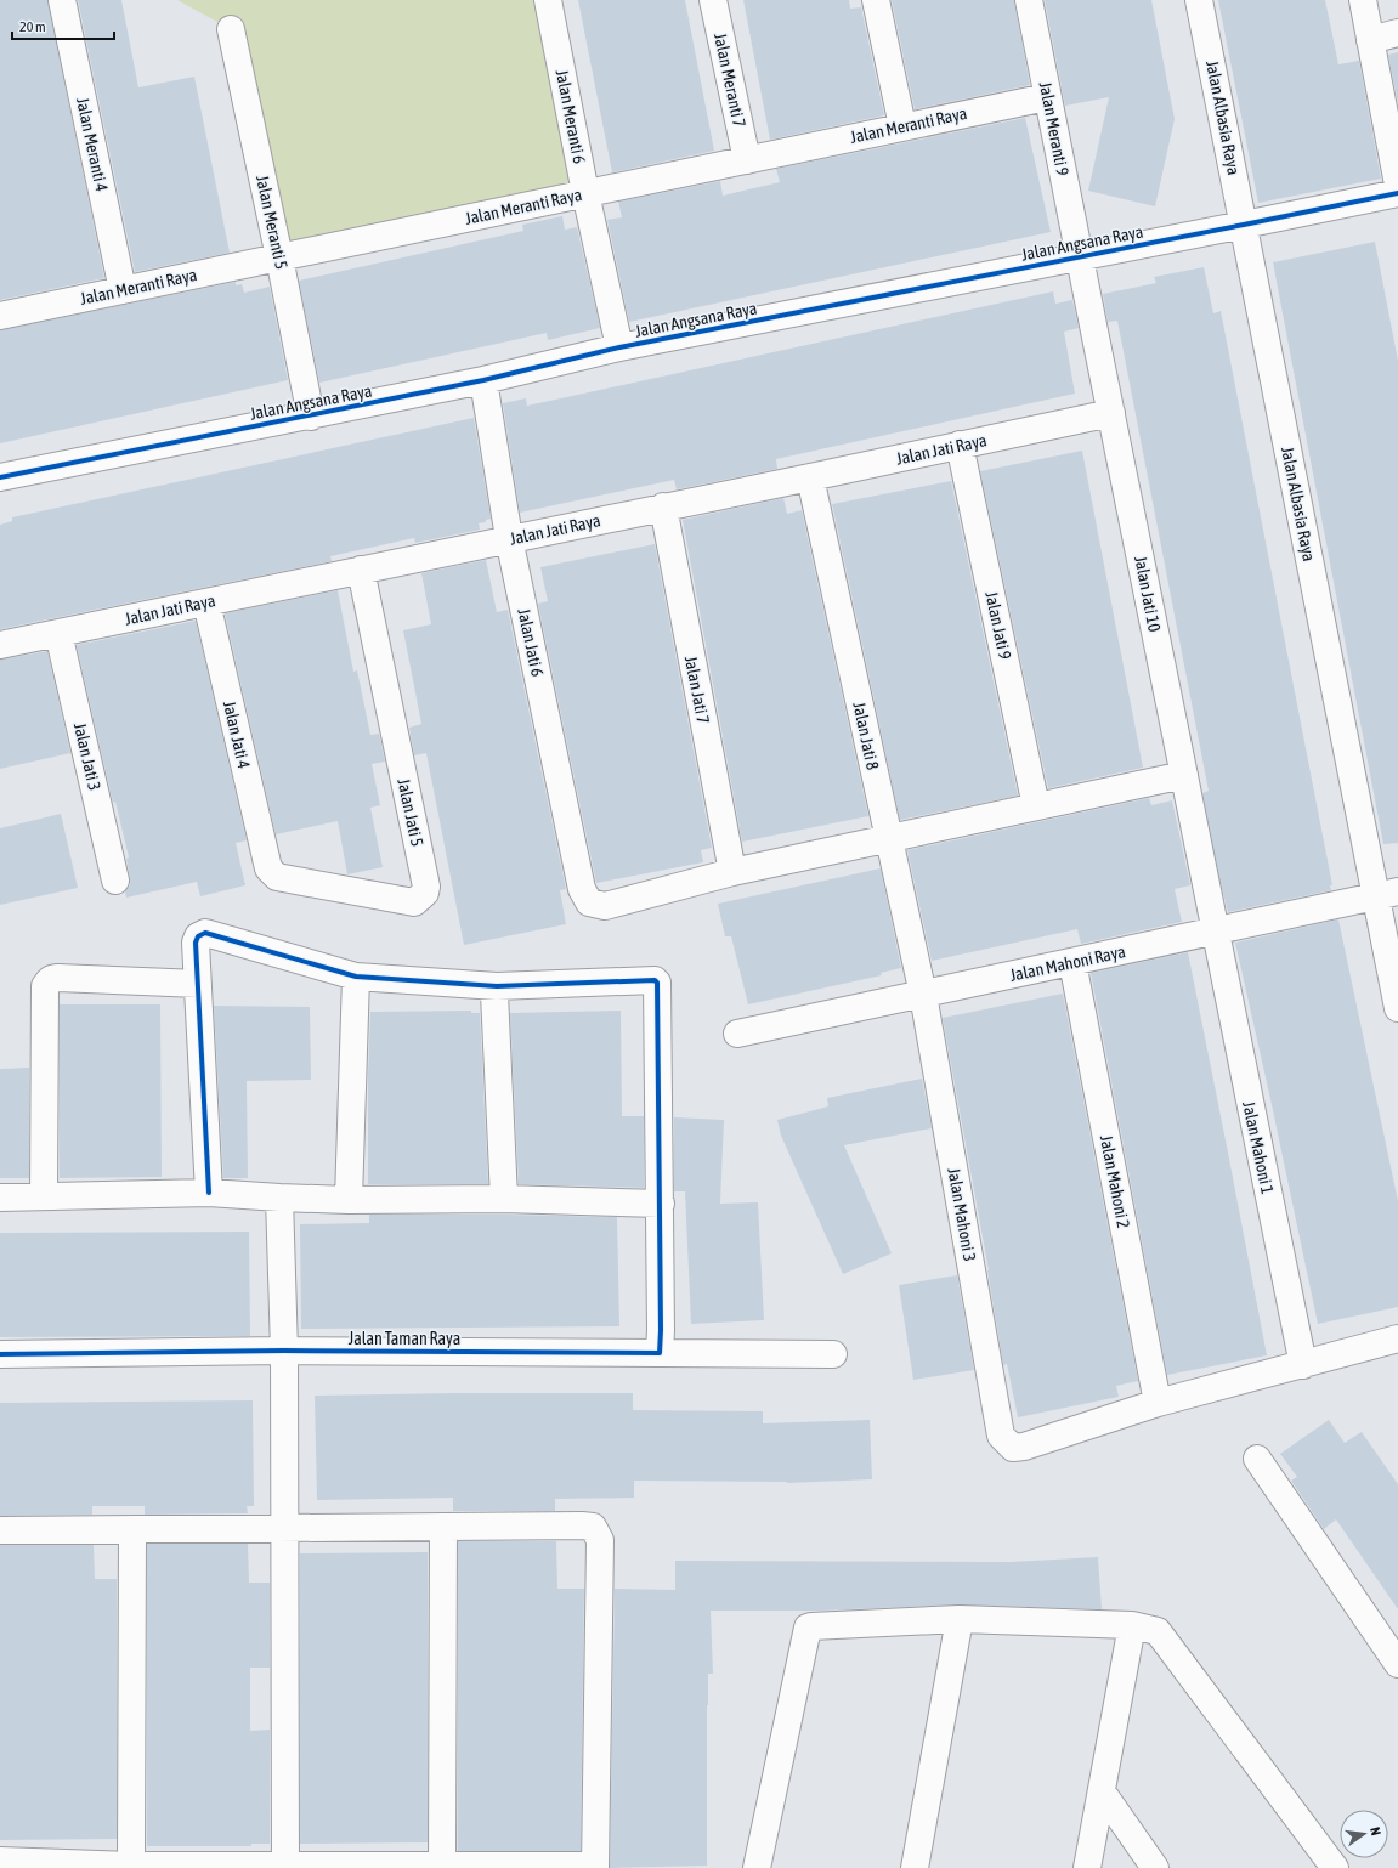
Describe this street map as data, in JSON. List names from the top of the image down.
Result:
{
  "streets": {
    "street": [
      "Jalan Meranti 7",
      "Jalan Meranti 6",
      "Jalan Albasia Raya",
      "Jalan Meranti Raya",
      "Jalan Meranti 9",
      "Jalan Meranti 4",
      "Jalan Meranti 5",
      "Jalan Angsana Raya",
      "Jalan Jati Raya",
      "Jalan Jati 10",
      "Jalan Jati 9",
      "Jalan Jati 6",
      "Jalan Jati 7",
      "Jalan Jati 4",
      "Jalan Jati 8",
      "Jalan Jati 3",
      "Jalan Jati 5",
      "Jalan Mahoni Raya",
      "Jalan Mahoni 1",
      "Jalan Mahoni 2",
      "Jalan Mahoni 3",
      "Jalan Taman Raya"
    ]
  },
  "crossings": [
    ["Jalan Meranti 7", "Jalan Meranti Raya"],
    ["Jalan Meranti 6", "Jalan Meranti Raya"],
    ["Jalan Meranti 6", "Jalan Angsana Raya"],
    ["Jalan Albasia Raya", "Jalan Angsana Raya"],
    ["Jalan Albasia Raya", "Jalan Mahoni Raya"],
    ["Jalan Meranti Raya", "Jalan Meranti 9"],
    ["Jalan Meranti Raya", "Jalan Meranti 4"],
    ["Jalan Meranti Raya", "Jalan Meranti 5"],
    ["Jalan Meranti 9", "Jalan Angsana Raya"],
    ["Jalan Meranti 9", "Jalan Jati 10"],
    ["Jalan Meranti 5", "Jalan Angsana Raya"],
    ["Jalan Angsana Raya", "Jalan Jati 10"],
    ["Jalan Angsana Raya", "Jalan Jati 6"],
    ["Jalan Jati Raya", "Jalan Jati 10"],
    ["Jalan Jati Raya", "Jalan Jati 9"],
    ["Jalan Jati Raya", "Jalan Jati 6"],
    ["Jalan Jati Raya", "Jalan Jati 7"],
    ["Jalan Jati Raya", "Jalan Jati 4"],
    ["Jalan Jati Raya", "Jalan Jati 8"],
    ["Jalan Jati Raya", "Jalan Jati 3"],
    ["Jalan Jati Raya", "Jalan Jati 5"],
    ["Jalan Jati 10", "Jalan Mahoni Raya"],
    ["Jalan Jati 10", "Jalan Mahoni 1"],
    ["Jalan Jati 6", "Jalan Jati 7"],
    ["Jalan Jati 4", "Jalan Jati 5"],
    ["Jalan Jati 8", "Jalan Mahoni Raya"],
    ["Jalan Jati 8", "Jalan Mahoni 3"],
    ["Jalan Mahoni Raya", "Jalan Mahoni 1"],
    ["Jalan Mahoni Raya", "Jalan Mahoni 2"],
    ["Jalan Mahoni Raya", "Jalan Mahoni 3"],
    ["Jalan Mahoni 2", "Jalan Mahoni 3"]
  ],
  "scale_bar": "20 m",
  "north": "right"
}
